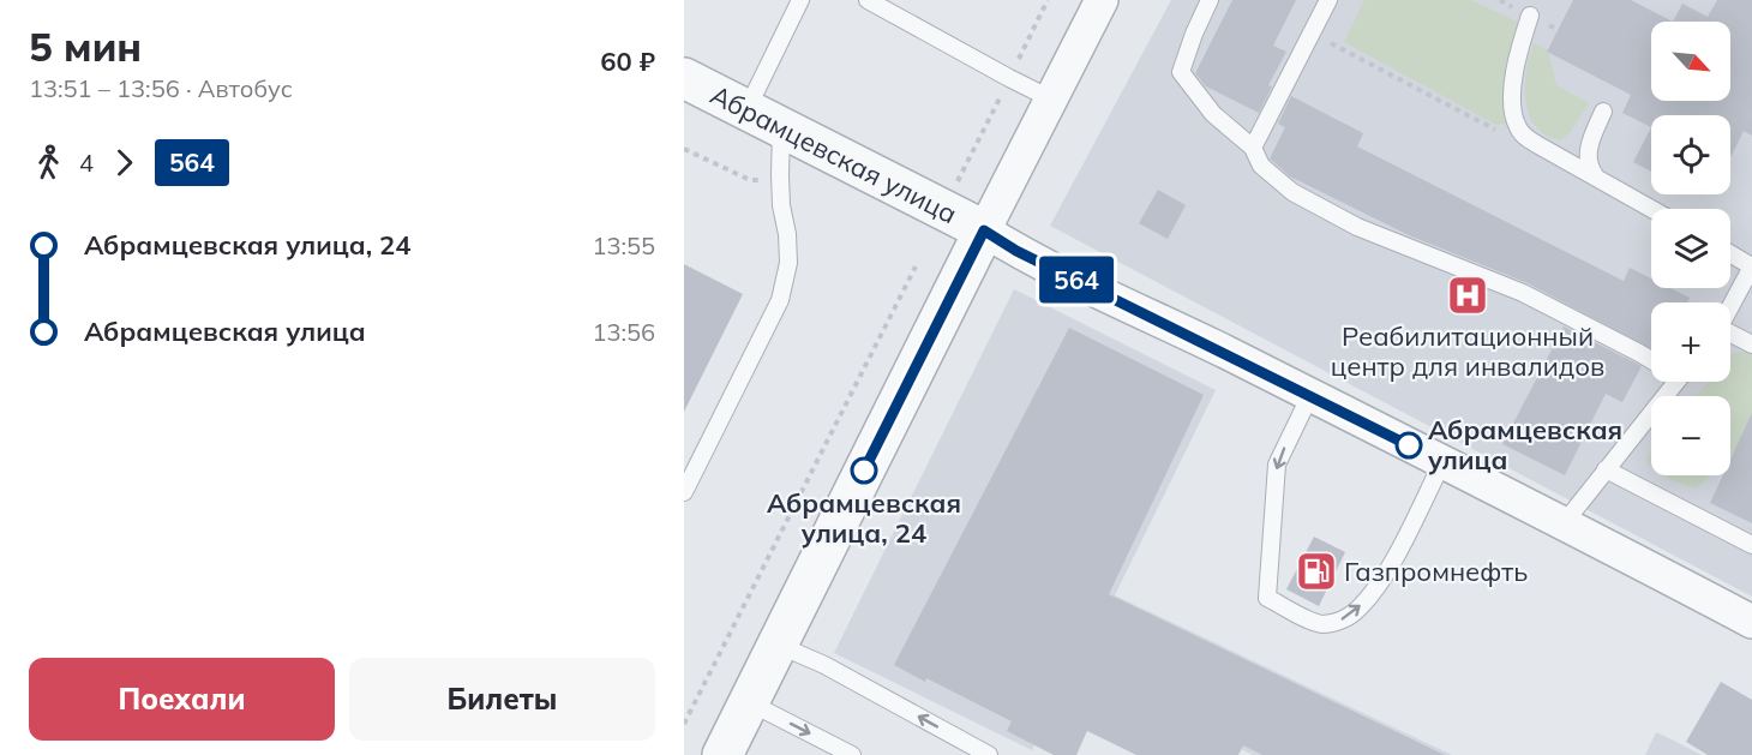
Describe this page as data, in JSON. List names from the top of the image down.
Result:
{
  "streets": {
    "street": ["Абрамцевская улица"]
  },
  "places": {
    "hospital": ["Реабилитационный центр для инвалидов"],
    "other": ["Абрамцевская улица", "Абрамцевская улица, 24"],
    "fuel station": ["Газпромнефть"]
  },
  "lines": ["bus line 564"],
  "north": "bottom right",
  "page": {
    "heading": ["5 мин", "13:51 – 13:56 · Автобус", "60 ₽"],
    "on_map": "564",
    "map_buttons": ["+", "−"],
    "legs": ["4", "564"],
    "list": [
      {
        "name": "Абрамцевская улица, 24",
        "value": "13:55"
      },
      {
        "name": "Абрамцевская улица",
        "value": "13:56"
      }
    ],
    "buttons": ["Поехали", "Билеты"]
  }
}
